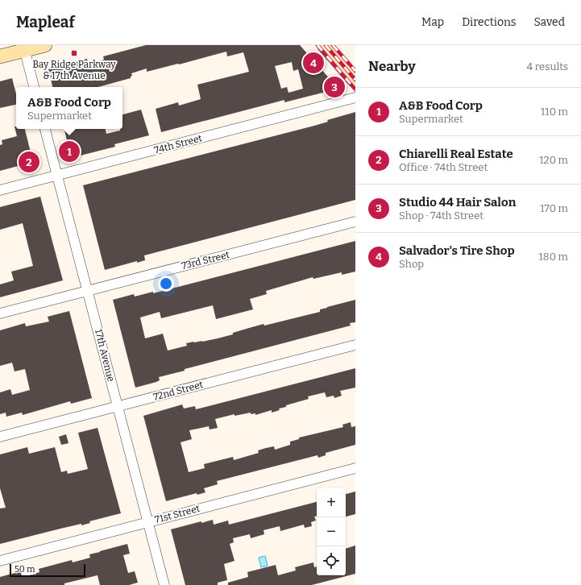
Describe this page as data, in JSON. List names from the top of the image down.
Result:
{
  "streets": {
    "street": [
      "74th Street",
      "73rd Street",
      "17th Avenue",
      "72nd Street",
      "71st Street"
    ]
  },
  "crossings": [
    ["74th Street", "17th Avenue"],
    ["73rd Street", "17th Avenue"],
    ["17th Avenue", "72nd Street"],
    ["17th Avenue", "71st Street"]
  ],
  "places": {
    "transit": ["Bay Ridge Parkway & 17th Avenue"]
  },
  "scale_bar": "50 m",
  "page": {
    "header": "Mapleaf",
    "nav": ["Map", "Directions", "Saved"],
    "heading": ["Nearby", "4 results"],
    "pins": [
      "4",
      "3",
      "1",
      "2"
    ],
    "popup": ["A&B Food Corp", "Supermarket"],
    "list": [
      {
        "mark": "1",
        "name": "A&B Food Corp",
        "note": "Supermarket",
        "value": "110 m"
      },
      {
        "mark": "2",
        "name": "Chiarelli Real Estate",
        "note": "Office · 74th Street",
        "value": "120 m"
      },
      {
        "mark": "3",
        "name": "Studio 44 Hair Salon",
        "note": "Shop · 74th Street",
        "value": "170 m"
      },
      {
        "mark": "4",
        "name": "Salvador's Tire Shop",
        "note": "Shop",
        "value": "180 m"
      }
    ],
    "map_buttons": ["+", "−"],
    "scale": "50 m"
  }
}
